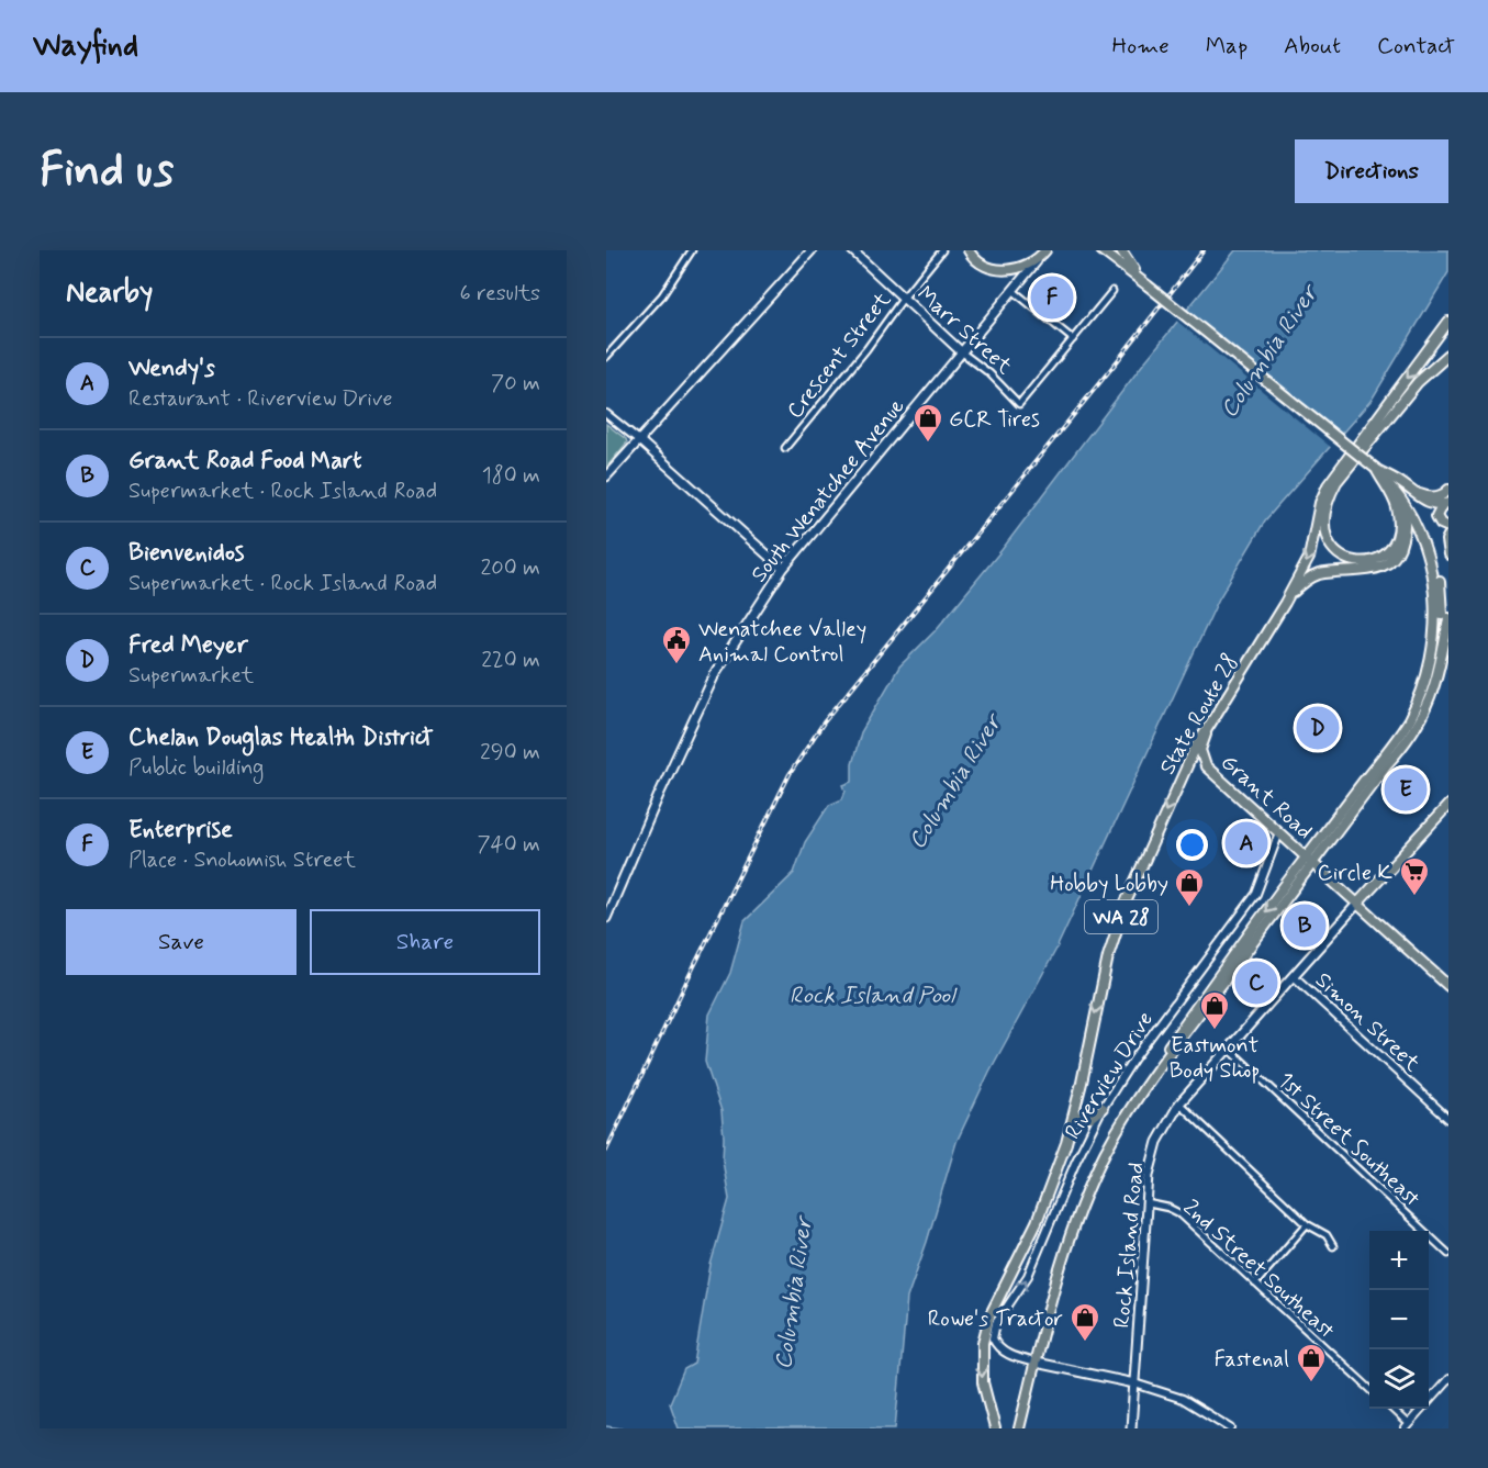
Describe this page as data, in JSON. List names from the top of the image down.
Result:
{
  "streets": {
    "main road": [
      "Marr Street",
      "South Wenatchee Avenue",
      "State Route 28",
      "Grant Road",
      "WA 28",
      "Rock Island Road"
    ],
    "street": [
      "Crescent Street",
      "Simon Street",
      "Riverview Drive",
      "1st Street Southeast",
      "2nd Street Southeast"
    ]
  },
  "crossings": [
    ["Marr Street", "Crescent Street"],
    ["Marr Street", "South Wenatchee Avenue"],
    ["State Route 28", "Grant Road"],
    ["State Route 28", "WA 28"],
    ["Grant Road", "Riverview Drive"],
    ["Grant Road", "Rock Island Road"],
    ["Simon Street", "Rock Island Road"],
    ["1st Street Southeast", "Rock Island Road"],
    ["Rock Island Road", "2nd Street Southeast"]
  ],
  "one_way": ["State Route 28", "Riverview Drive"],
  "water": ["Columbia River", "Rock Island Pool"],
  "places": {
    "shop": [
      "GCR Tires",
      "Hobby Lobby",
      "Eastmont Body Shop",
      "Rowe's Tractor",
      "Fastenal"
    ],
    "public building": ["Wenatchee Valley Animal Control"],
    "supermarket": ["Circle K"]
  },
  "page": {
    "header": "Wayfind",
    "nav": [
      "Home",
      "Map",
      "About",
      "Contact"
    ],
    "buttons": [
      "Directions",
      ["Save", "Share"]
    ],
    "title": "Find us",
    "heading": ["Nearby", "6 results"],
    "pins": [
      "F",
      "D",
      "E",
      "A",
      "B",
      "C"
    ],
    "list": [
      {
        "mark": "A",
        "name": "Wendy's",
        "note": "Restaurant · Riverview Drive",
        "value": "70 m"
      },
      {
        "mark": "B",
        "name": "Grant Road Food Mart",
        "note": "Supermarket · Rock Island Road",
        "value": "180 m"
      },
      {
        "mark": "C",
        "name": "Bienvenidos",
        "note": "Supermarket · Rock Island Road",
        "value": "200 m"
      },
      {
        "mark": "D",
        "name": "Fred Meyer",
        "note": "Supermarket",
        "value": "220 m"
      },
      {
        "mark": "E",
        "name": "Chelan Douglas Health District",
        "note": "Public building",
        "value": "290 m"
      },
      {
        "mark": "F",
        "name": "Enterprise",
        "note": "Place · Snohomish Street",
        "value": "740 m"
      }
    ],
    "map_buttons": ["+", "−"]
  }
}
